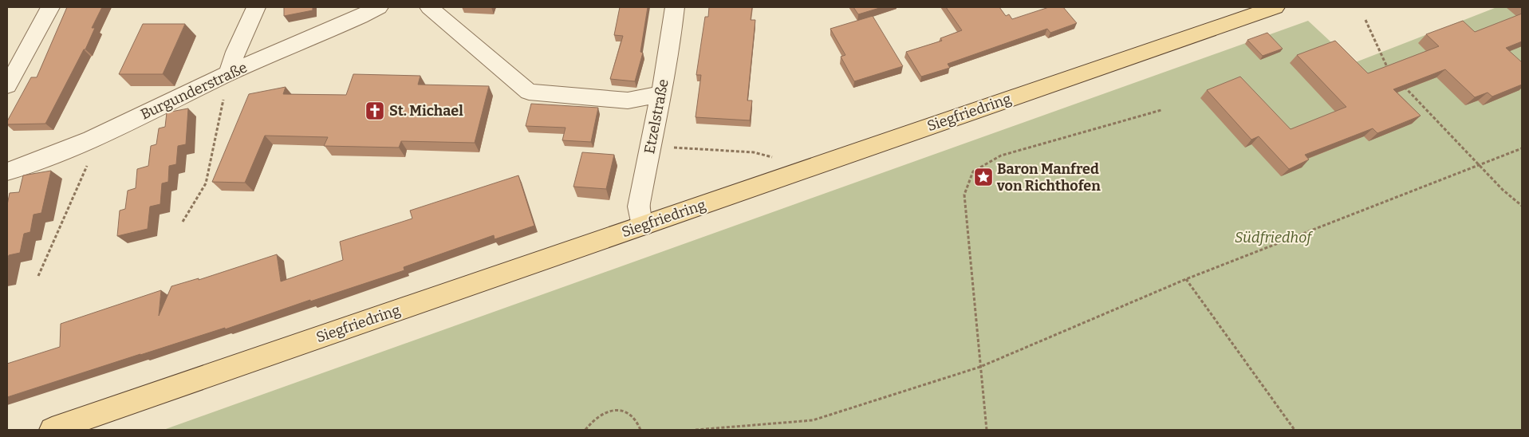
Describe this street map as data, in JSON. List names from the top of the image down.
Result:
{
  "streets": {
    "main road": ["Siegfriedring"],
    "street": ["Burgunderstraße", "Etzelstraße"]
  },
  "crossings": [
    ["Siegfriedring", "Etzelstraße"]
  ],
  "parks": ["Südfriedhof"],
  "places": {
    "church": ["St. Michael"],
    "place": ["Baron Manfred von Richthofen"]
  }
}
